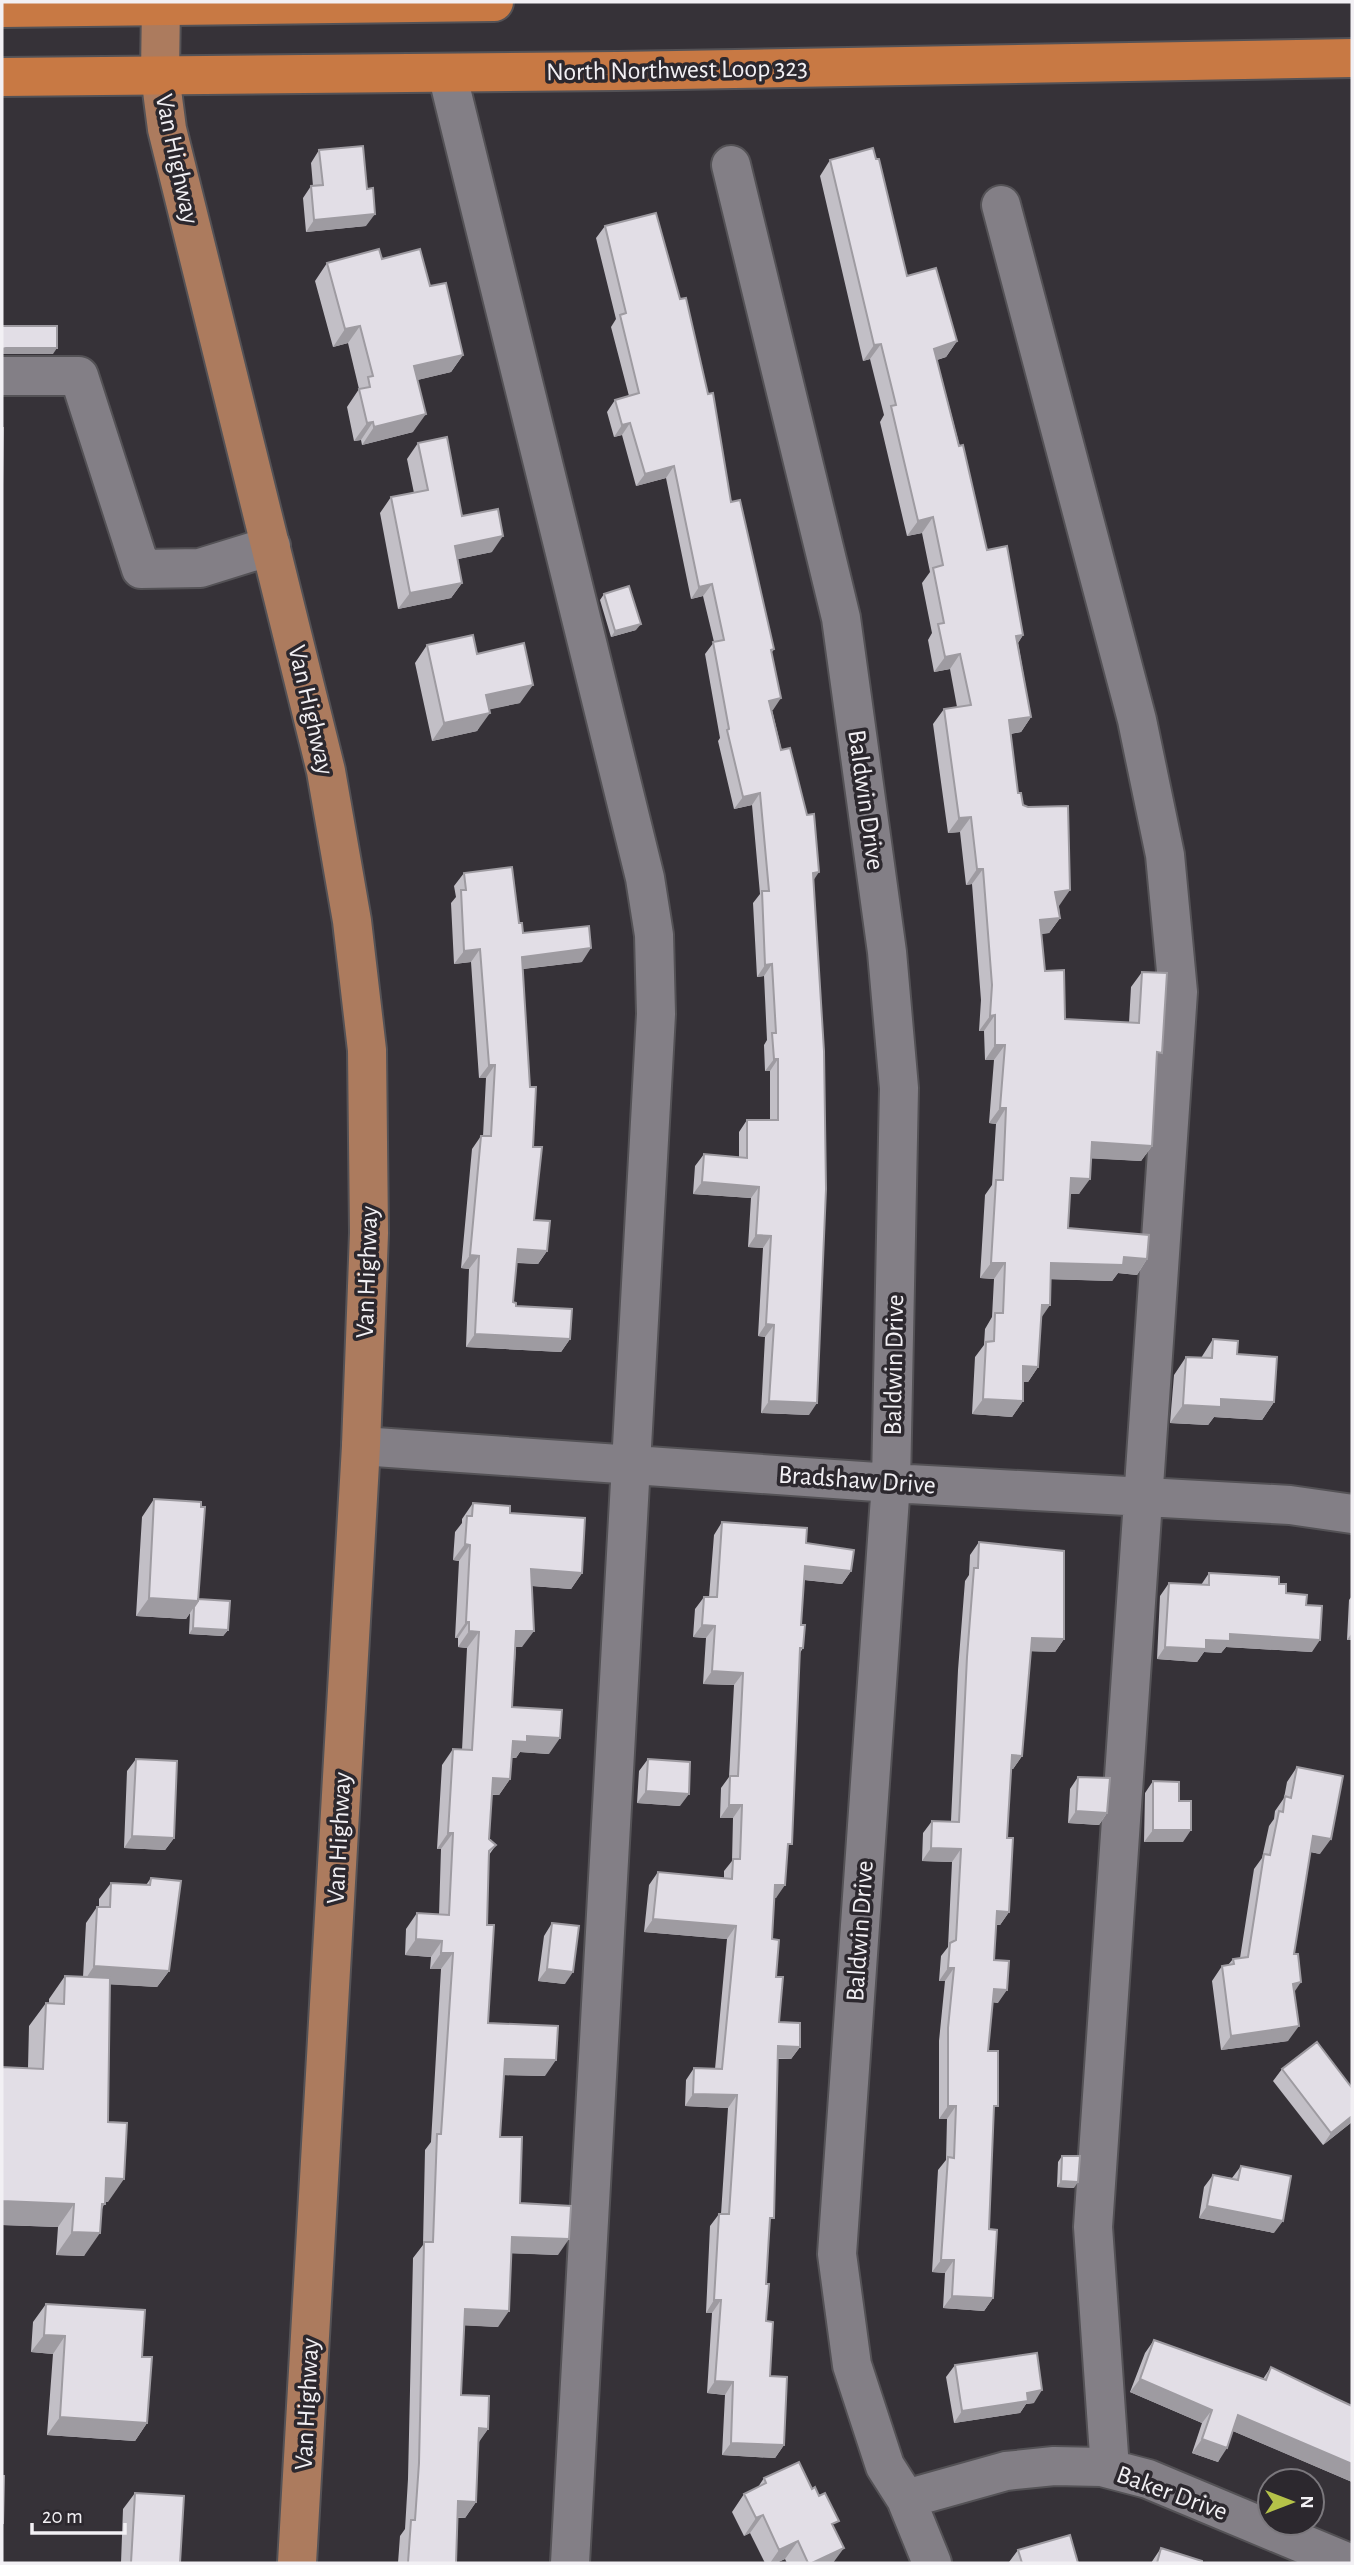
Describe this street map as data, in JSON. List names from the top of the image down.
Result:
{
  "streets": {
    "highway": ["North Northwest Loop 323"],
    "main road": ["Van Highway"],
    "street": ["Baldwin Drive", "Bradshaw Drive", "Baker Drive"]
  },
  "crossings": [
    ["North Northwest Loop 323", "Van Highway"],
    ["Van Highway", "Bradshaw Drive"],
    ["Baldwin Drive", "Bradshaw Drive"],
    ["Baldwin Drive", "Baker Drive"]
  ],
  "scale_bar": "20 m",
  "north": "right"
}
